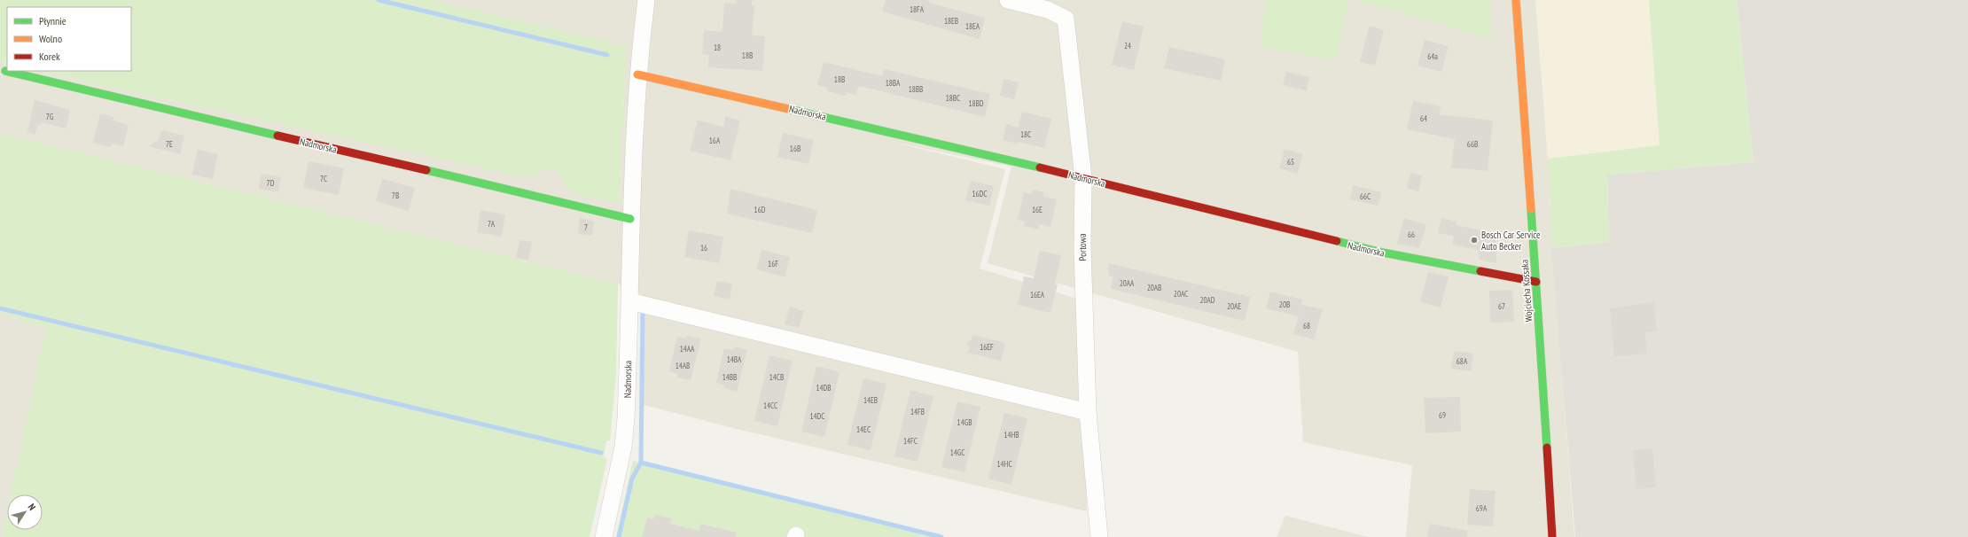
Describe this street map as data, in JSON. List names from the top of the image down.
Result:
{
  "streets": {
    "street": ["Nadmorska", "Portowa", "Wojciecha Kossaka"]
  },
  "crossings": [
    ["Nadmorska", "Portowa"],
    ["Nadmorska", "Wojciecha Kossaka"]
  ],
  "places": ["Bosch Car Service Auto Becker"],
  "house_numbers": [
    "18FA",
    "18EB",
    "18EA",
    "24",
    "18",
    "18B",
    "64a",
    "18B",
    "18BA",
    "18BB",
    "18BC",
    "18BD",
    "7G",
    "64",
    "18C",
    "16A",
    "7E",
    "66B",
    "16B",
    "65",
    "7C",
    "7D",
    "16DC",
    "7B",
    "66C",
    "16D",
    "16E",
    "7A",
    "7",
    "66",
    "16",
    "16F",
    "20AA",
    "20AB",
    "20AC",
    "16EA",
    "20AD",
    "20B",
    "20AE",
    "67",
    "68",
    "16EF",
    "14AA",
    "14BA",
    "68A",
    "14AB",
    "14BB",
    "14CB",
    "14DB",
    "14EB",
    "14CC",
    "14FB",
    "69",
    "14DC",
    "14GB",
    "14EC",
    "14HB",
    "14FC",
    "14GC",
    "14HC",
    "69A"
  ],
  "legend": ["Płynnie", "Wolno", "Korek"],
  "north": "top right"
}
